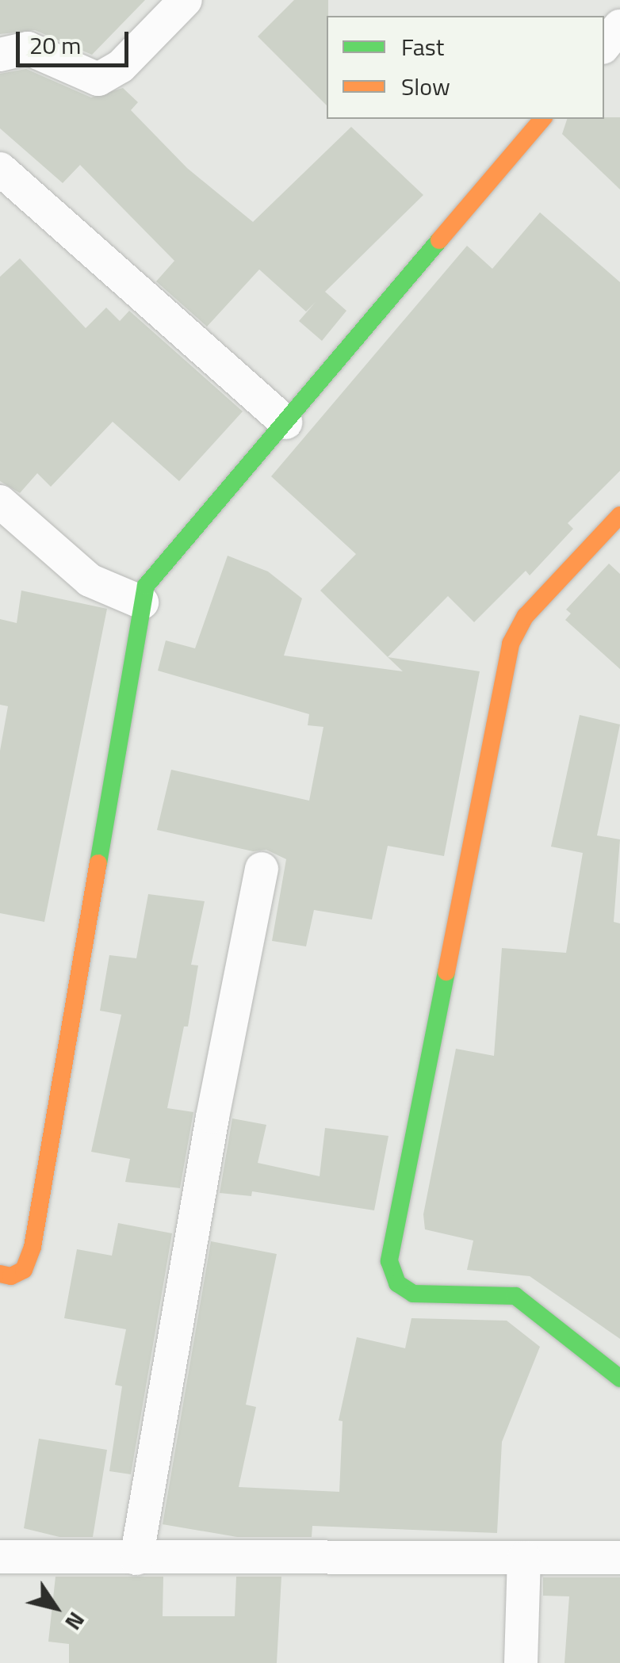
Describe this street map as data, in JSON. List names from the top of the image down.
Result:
{
  "legend": ["Fast", "Slow"],
  "scale_bar": "20 m",
  "north": "bottom right"
}
